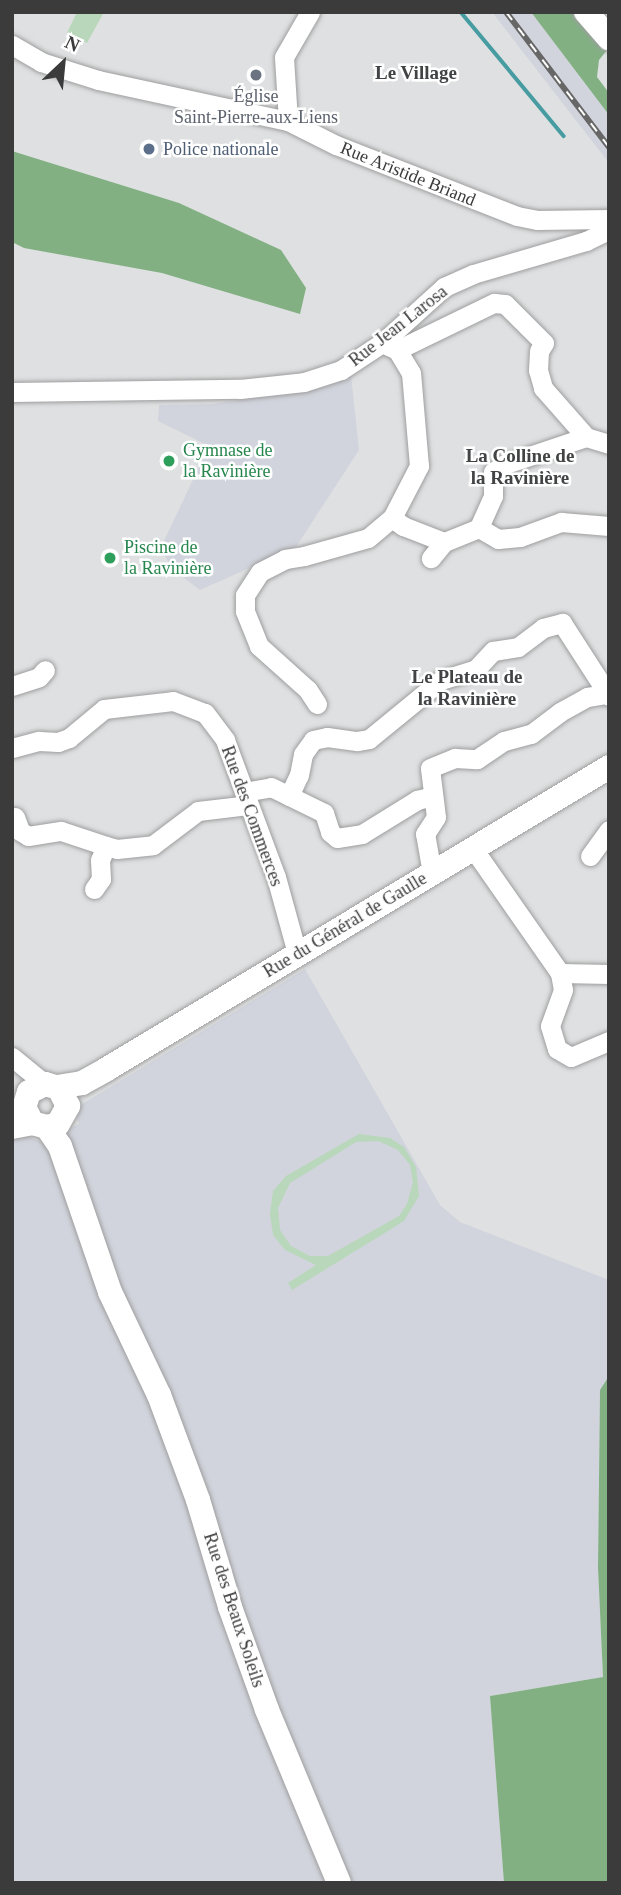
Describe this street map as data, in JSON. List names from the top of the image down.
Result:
{
  "streets": {
    "main road": ["Rue du Général de Gaulle", "Rue des Beaux Soleils"],
    "street": ["Rue Aristide Briand", "Rue Jean Larosa", "Rue des Commerces"]
  },
  "crossings": [
    ["Rue des Commerces", "Rue du Général de Gaulle"],
    ["Rue du Général de Gaulle", "Rue des Beaux Soleils"]
  ],
  "districts": ["Le Village", "La Colline de la Ravinière", "Le Plateau de la Ravinière"],
  "places": [
    "Église Saint-Pierre-aux-Liens",
    "Police nationale",
    "Gymnase de la Ravinière",
    "Piscine de la Ravinière"
  ],
  "north": "top right"
}
